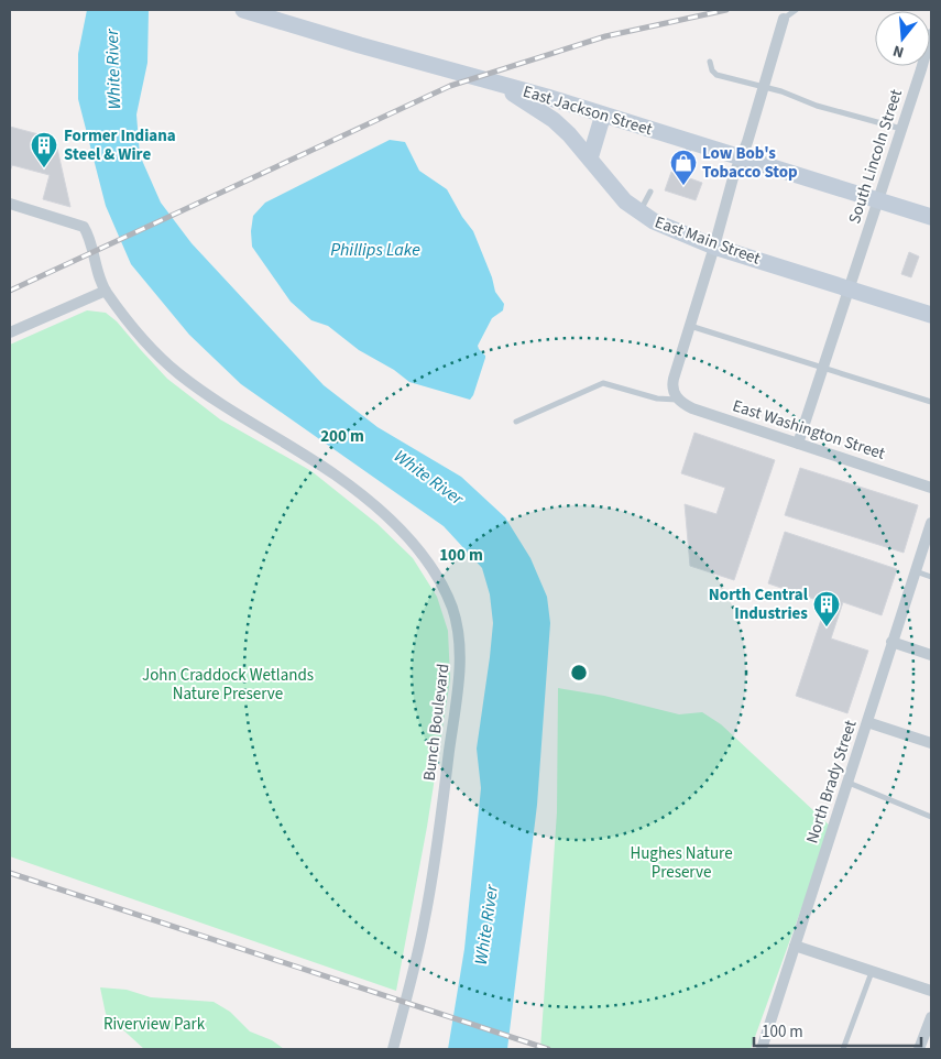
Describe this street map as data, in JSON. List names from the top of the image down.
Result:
{
  "streets": {
    "main road": ["East Jackson Street", "East Main Street"],
    "street": [
      "South Lincoln Street",
      "East Washington Street",
      "Bunch Boulevard",
      "North Brady Street"
    ]
  },
  "crossings": [
    ["East Jackson Street", "South Lincoln Street"],
    ["East Jackson Street", "East Main Street"],
    ["South Lincoln Street", "East Main Street"],
    ["South Lincoln Street", "East Washington Street"]
  ],
  "water": ["White River", "Phillips Lake"],
  "parks": ["John Craddock Wetlands Nature Preserve", "Hughes Nature Preserve", "Riverview Park"],
  "places": {
    "building": ["Former Indiana Steel & Wire", "North Central Industries"],
    "shop": ["Low Bob's Tobacco Stop"]
  },
  "scale_bar": "100 m",
  "north": "bottom",
  "rings": ["200 m", "100 m"]
}
